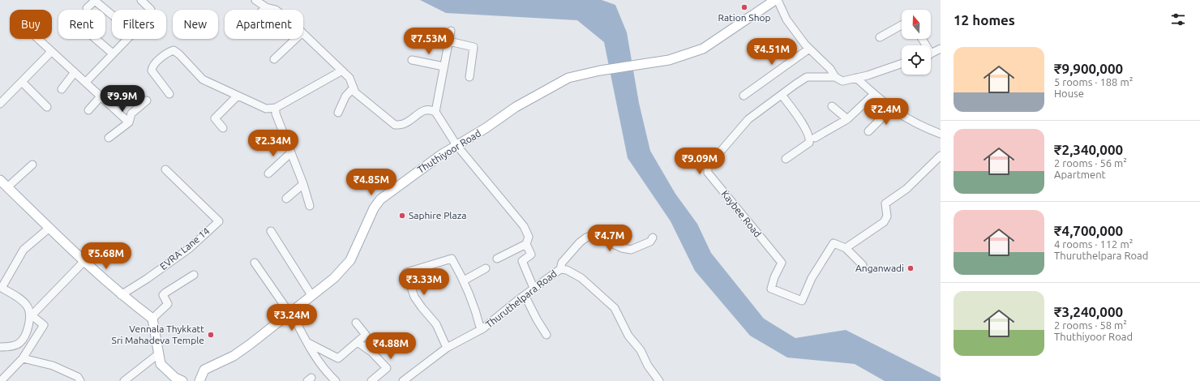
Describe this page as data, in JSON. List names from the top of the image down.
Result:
{
  "streets": {
    "main road": ["Thuthiyoor Road"],
    "street": ["Kaybee Road", "EVRA Lane 14", "Thuruthelpara Road"]
  },
  "places": [
    "Ration Shop",
    "Saphire Plaza",
    "Anganwadi",
    "Vennala Thykkatt Sri Mahadeva Temple"
  ],
  "north": "top",
  "page": {
    "heading": "12 homes",
    "chip": [
      "Buy",
      "Rent",
      "Filters",
      "New",
      "Apartment"
    ],
    "price": [
      "₹7.53M",
      "₹4.51M",
      "₹9.9M",
      "₹2.4M",
      "₹2.34M",
      "₹9.09M",
      "₹4.85M",
      "₹4.7M",
      "₹5.68M",
      "₹3.33M",
      "₹3.24M",
      "₹4.88M"
    ],
    "list": [
      {
        "name": "₹9,900,000",
        "note": "5 rooms · 188 m² · House"
      },
      {
        "name": "₹2,340,000",
        "note": "2 rooms · 56 m² · Apartment"
      },
      {
        "name": "₹4,700,000",
        "note": "4 rooms · 112 m² · Thuruthelpara Road"
      },
      {
        "name": "₹3,240,000",
        "note": "2 rooms · 58 m² · Thuthiyoor Road"
      }
    ]
  }
}
